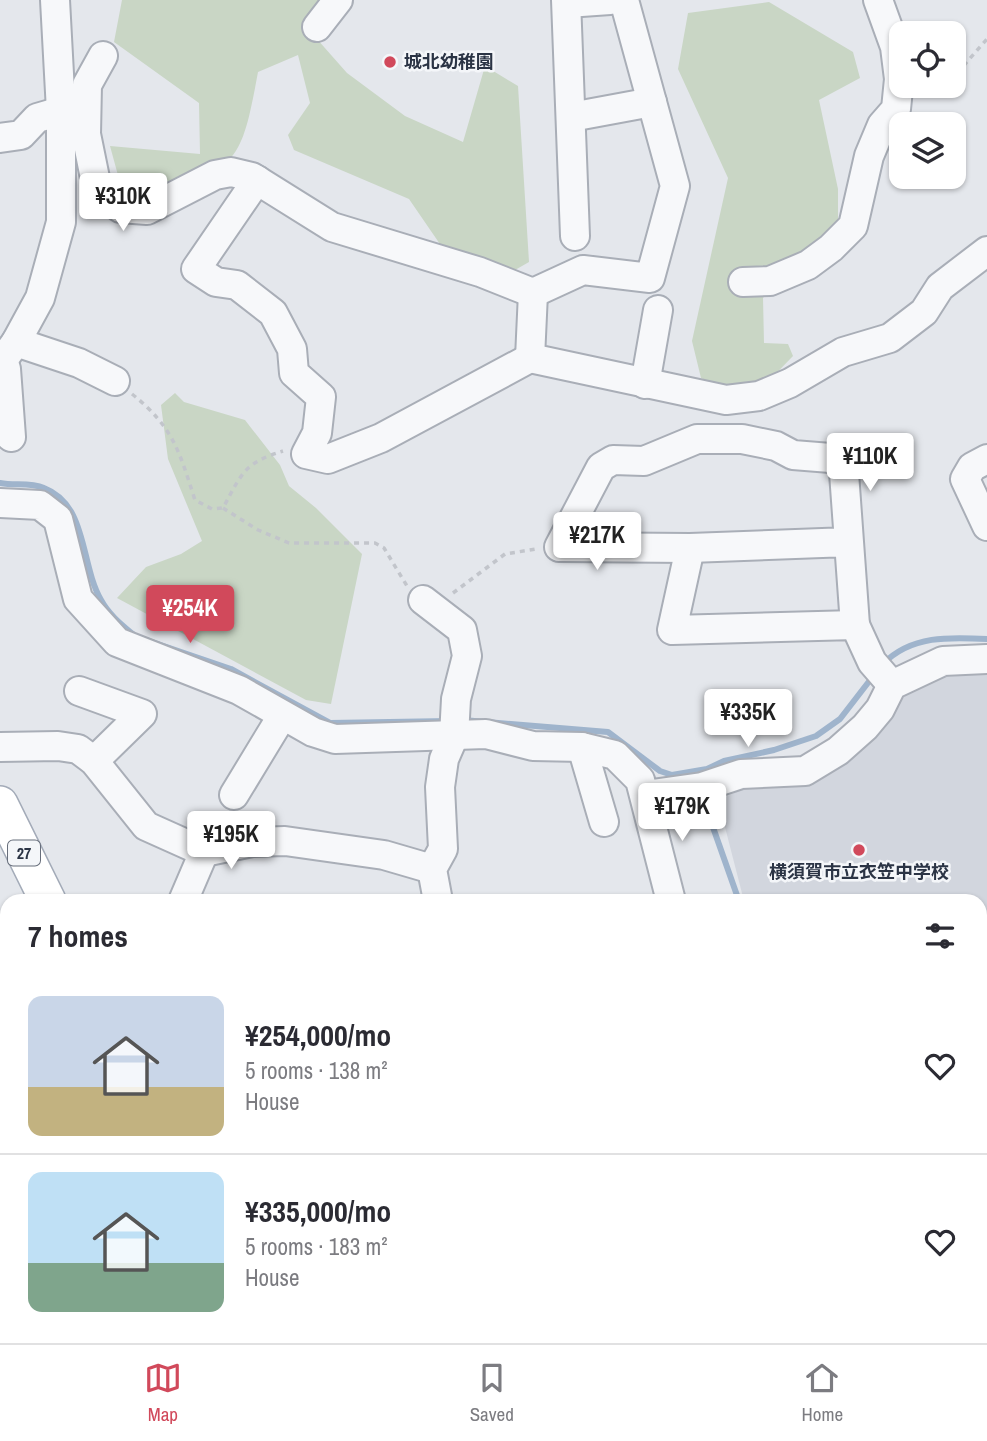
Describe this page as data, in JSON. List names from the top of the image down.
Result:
{
  "streets": {
    "main road": ["27"]
  },
  "places": ["城北幼稚園", "横須賀市立衣笠中学校"],
  "page": {
    "price": [
      "¥310K",
      "¥110K",
      "¥217K",
      "¥254K",
      "¥335K",
      "¥179K",
      "¥195K"
    ],
    "heading": "7 homes",
    "list": [
      {
        "name": "¥254,000/mo",
        "note": "5 rooms · 138 m² · House"
      },
      {
        "name": "¥335,000/mo",
        "note": "5 rooms · 183 m² · House"
      }
    ],
    "tabs": ["Map", "Saved", "Home"]
  }
}
